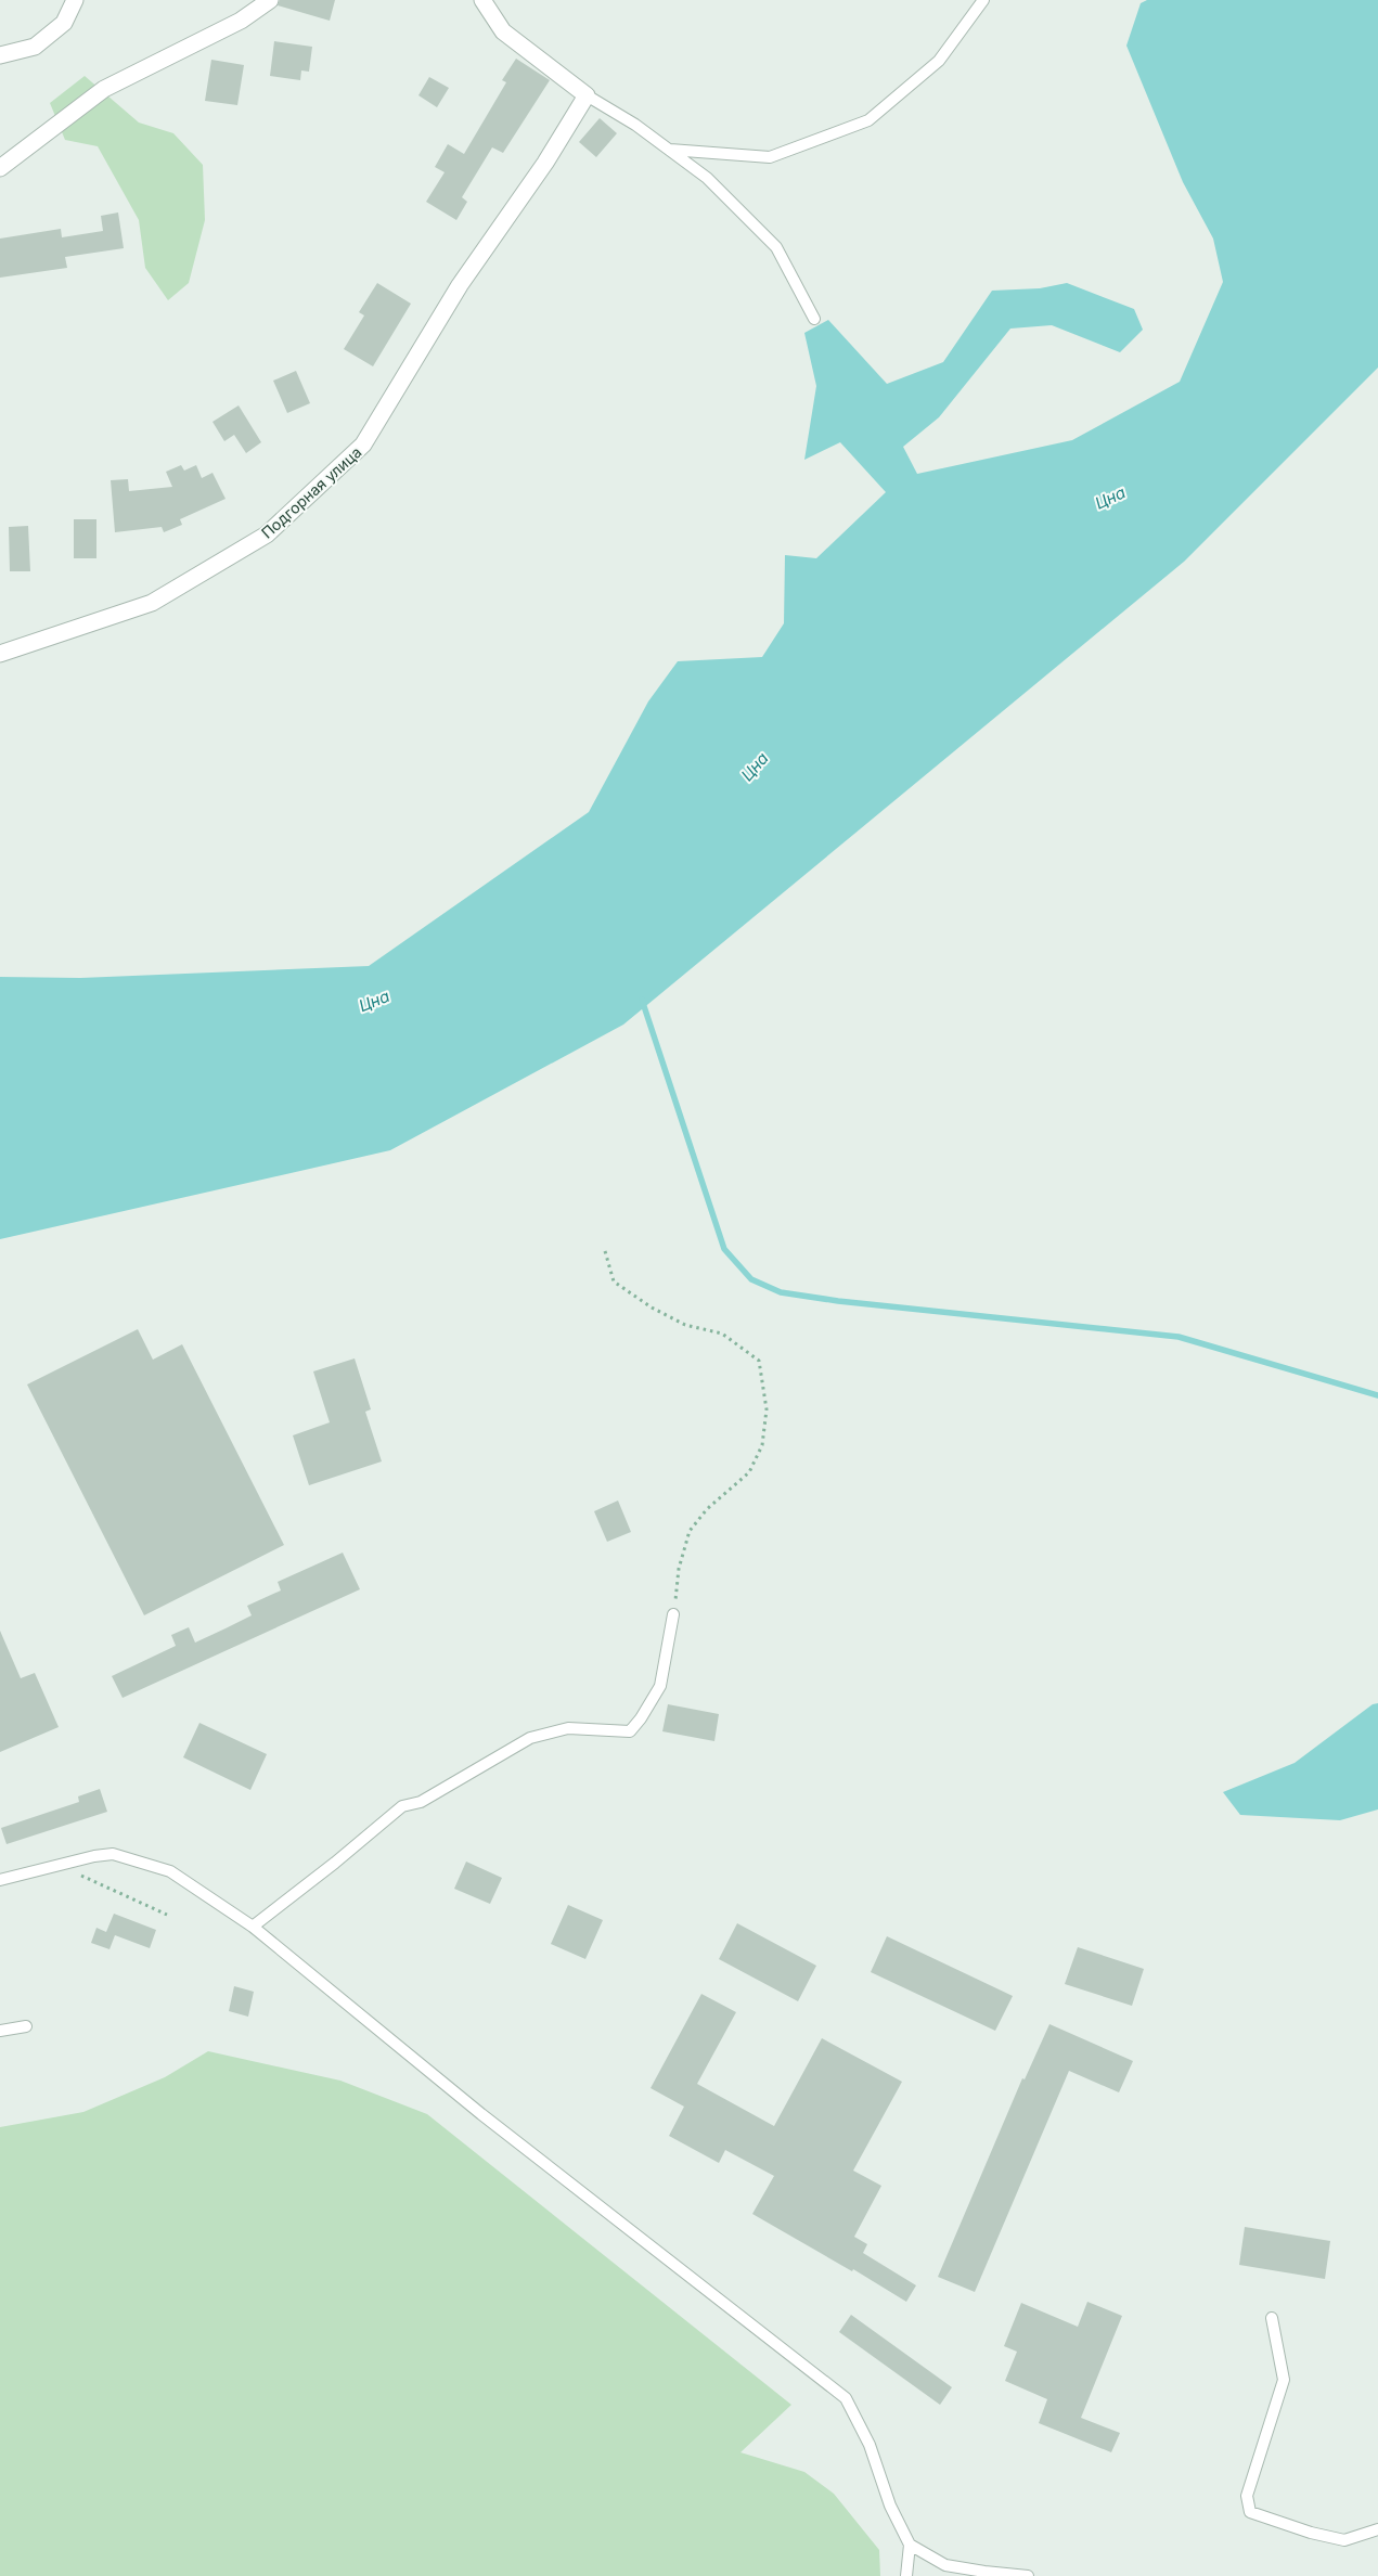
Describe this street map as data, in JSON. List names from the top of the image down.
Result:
{
  "streets": {
    "street": ["Подгорная улица"]
  },
  "water": ["Цна"]
}
